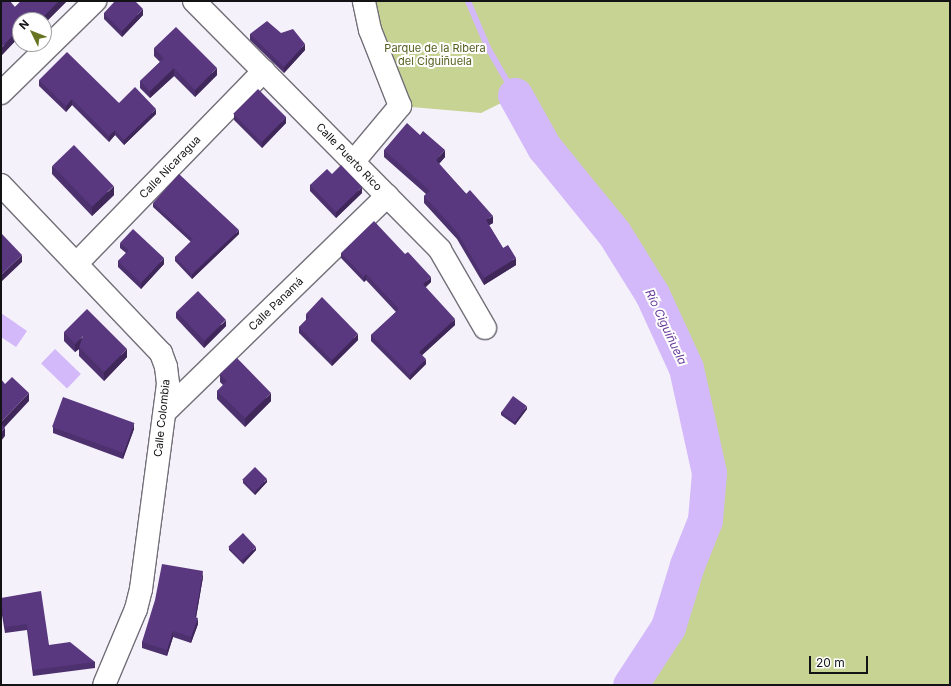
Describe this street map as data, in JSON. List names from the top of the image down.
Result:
{
  "streets": {
    "street": [
      "Calle Puerto Rico",
      "Calle Nicaragua",
      "Calle Panamá",
      "Calle Colombia"
    ]
  },
  "crossings": [
    ["Calle Puerto Rico", "Calle Nicaragua"],
    ["Calle Puerto Rico", "Calle Panamá"],
    ["Calle Nicaragua", "Calle Colombia"],
    ["Calle Panamá", "Calle Colombia"]
  ],
  "water": ["Río Ciguiñuela"],
  "parks": ["Parque de la Ribera del Ciguiñuela"],
  "scale_bar": "20 m",
  "north": "top left"
}
